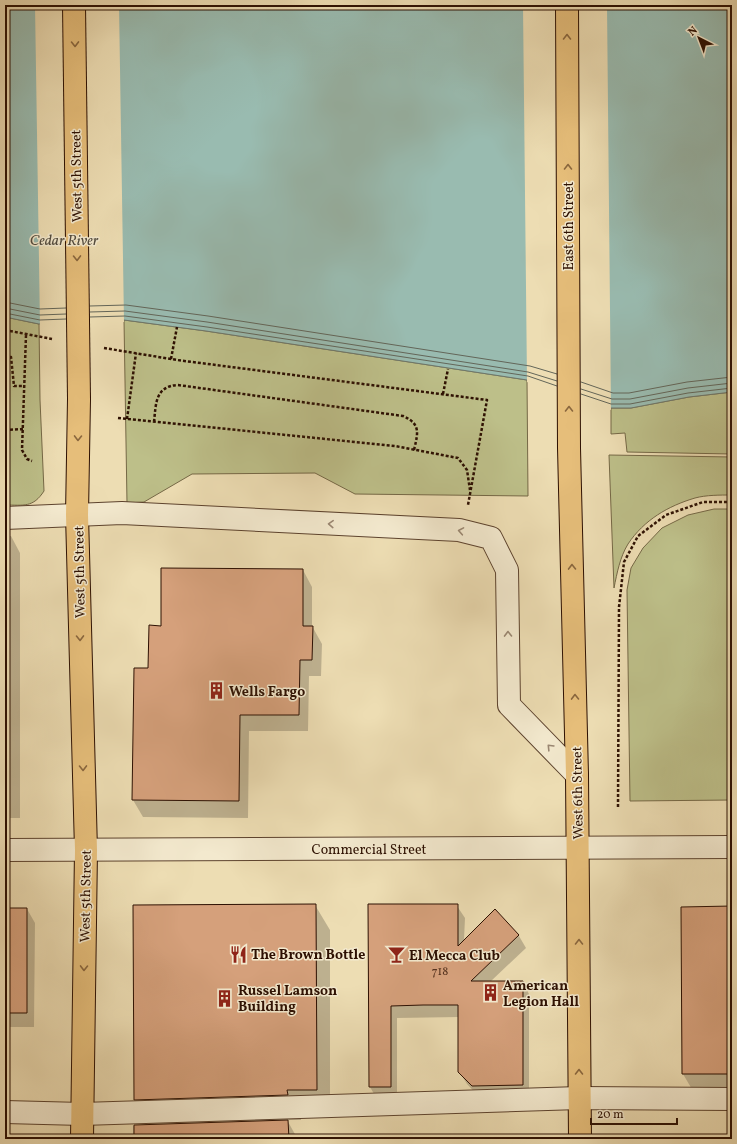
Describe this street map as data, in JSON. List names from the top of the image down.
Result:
{
  "streets": {
    "main road": ["West 5th Street", "East 6th Street", "West 6th Street"],
    "street": ["Commercial Street"]
  },
  "crossings": [
    ["West 5th Street", "Commercial Street"],
    ["East 6th Street", "West 6th Street"],
    ["West 6th Street", "Commercial Street"]
  ],
  "one_way": ["West 5th Street", "East 6th Street", "West 6th Street"],
  "water": ["Cedar River"],
  "places": {
    "building": ["Wells Fargo", "American Legion Hall", "Russel Lamson Building"],
    "restaurant": ["The Brown Bottle"],
    "bar": ["El Mecca Club"]
  },
  "house_numbers": ["718"],
  "scale_bar": "20 m",
  "north": "top left"
}
